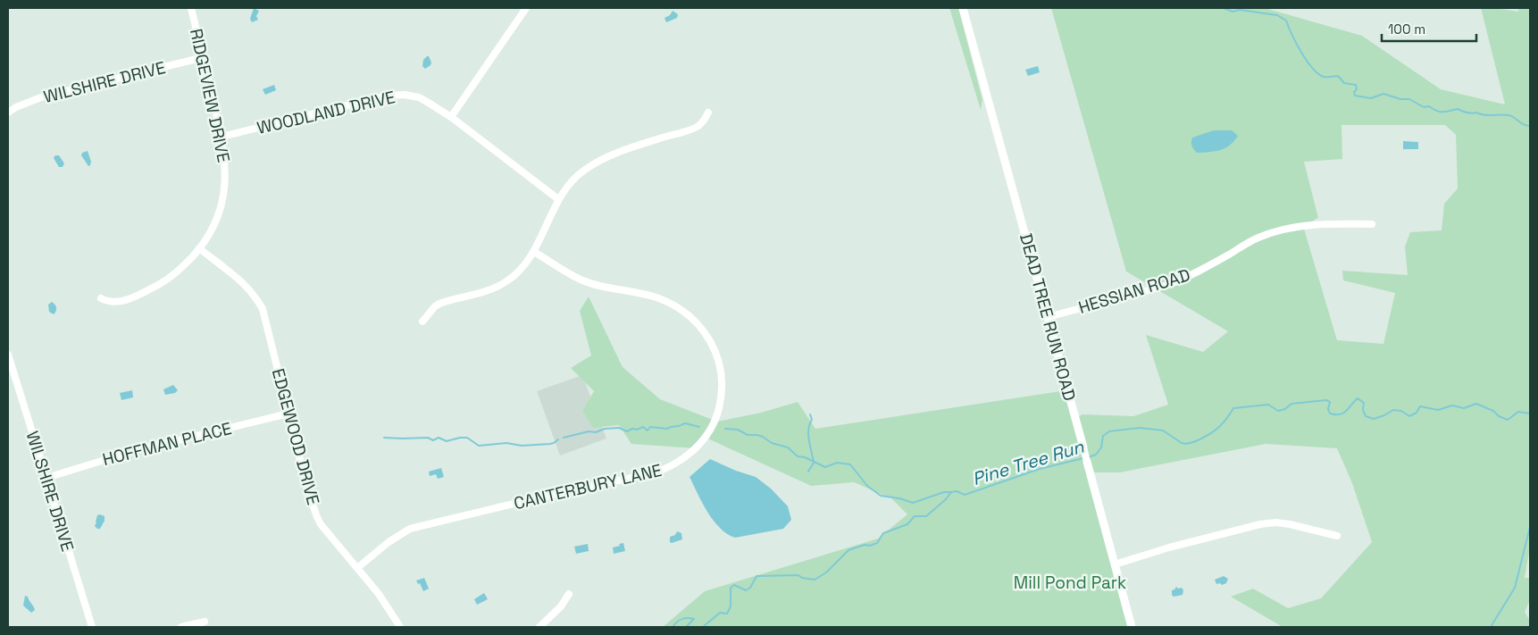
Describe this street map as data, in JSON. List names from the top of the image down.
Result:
{
  "streets": {
    "street": [
      "WILSHIRE DRIVE",
      "RIDGEVIEW DRIVE",
      "WOODLAND DRIVE",
      "HESSIAN ROAD",
      "DEAD TREE RUN ROAD",
      "EDGEWOOD DRIVE",
      "HOFFMAN PLACE",
      "CANTERBURY LANE"
    ]
  },
  "crossings": [
    ["WILSHIRE DRIVE", "RIDGEVIEW DRIVE"],
    ["WILSHIRE DRIVE", "HOFFMAN PLACE"],
    ["RIDGEVIEW DRIVE", "WOODLAND DRIVE"],
    ["RIDGEVIEW DRIVE", "EDGEWOOD DRIVE"],
    ["HESSIAN ROAD", "DEAD TREE RUN ROAD"],
    ["EDGEWOOD DRIVE", "HOFFMAN PLACE"],
    ["EDGEWOOD DRIVE", "CANTERBURY LANE"]
  ],
  "water": ["Pine Tree Run"],
  "parks": ["Mill Pond Park"],
  "scale_bar": "100 m"
}
